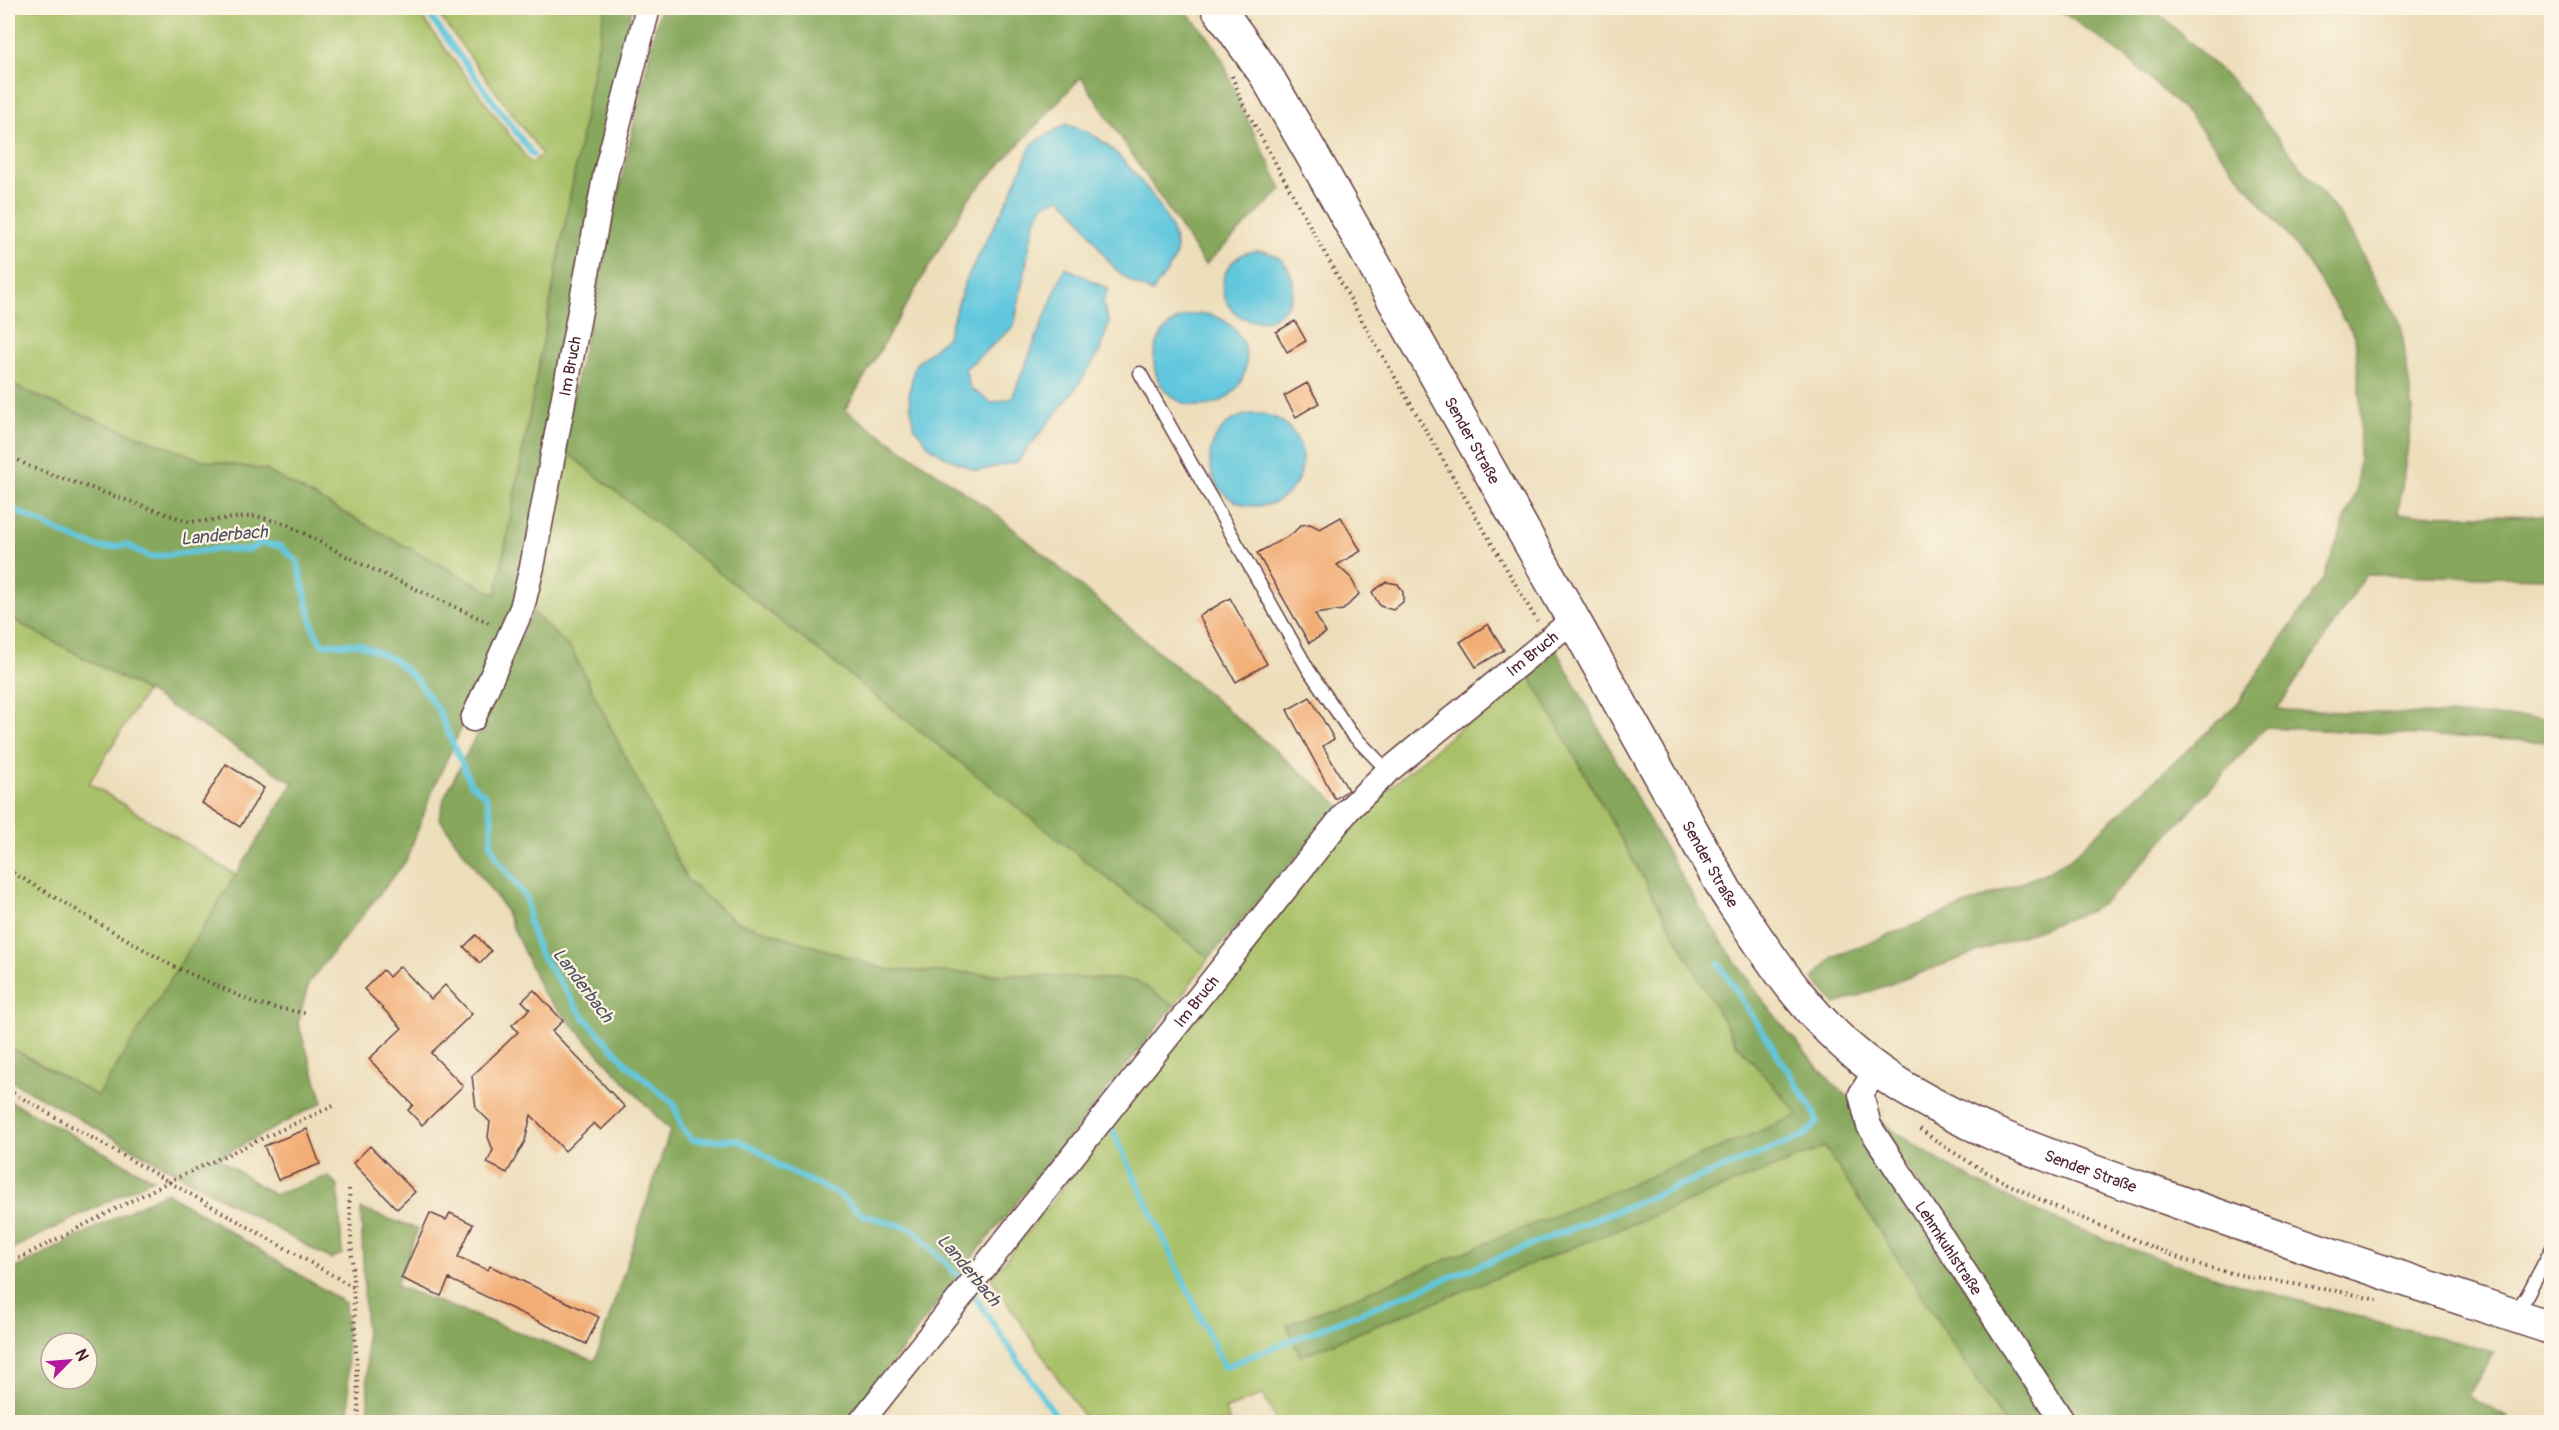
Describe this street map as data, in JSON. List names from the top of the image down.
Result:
{
  "streets": {
    "main road": ["Sender Straße"],
    "street": ["Im Bruch", "Lehmkuhlstraße"]
  },
  "crossings": [
    ["Im Bruch", "Sender Straße"],
    ["Sender Straße", "Lehmkuhlstraße"]
  ],
  "water": ["Landerbach"],
  "north": "top right"
}
